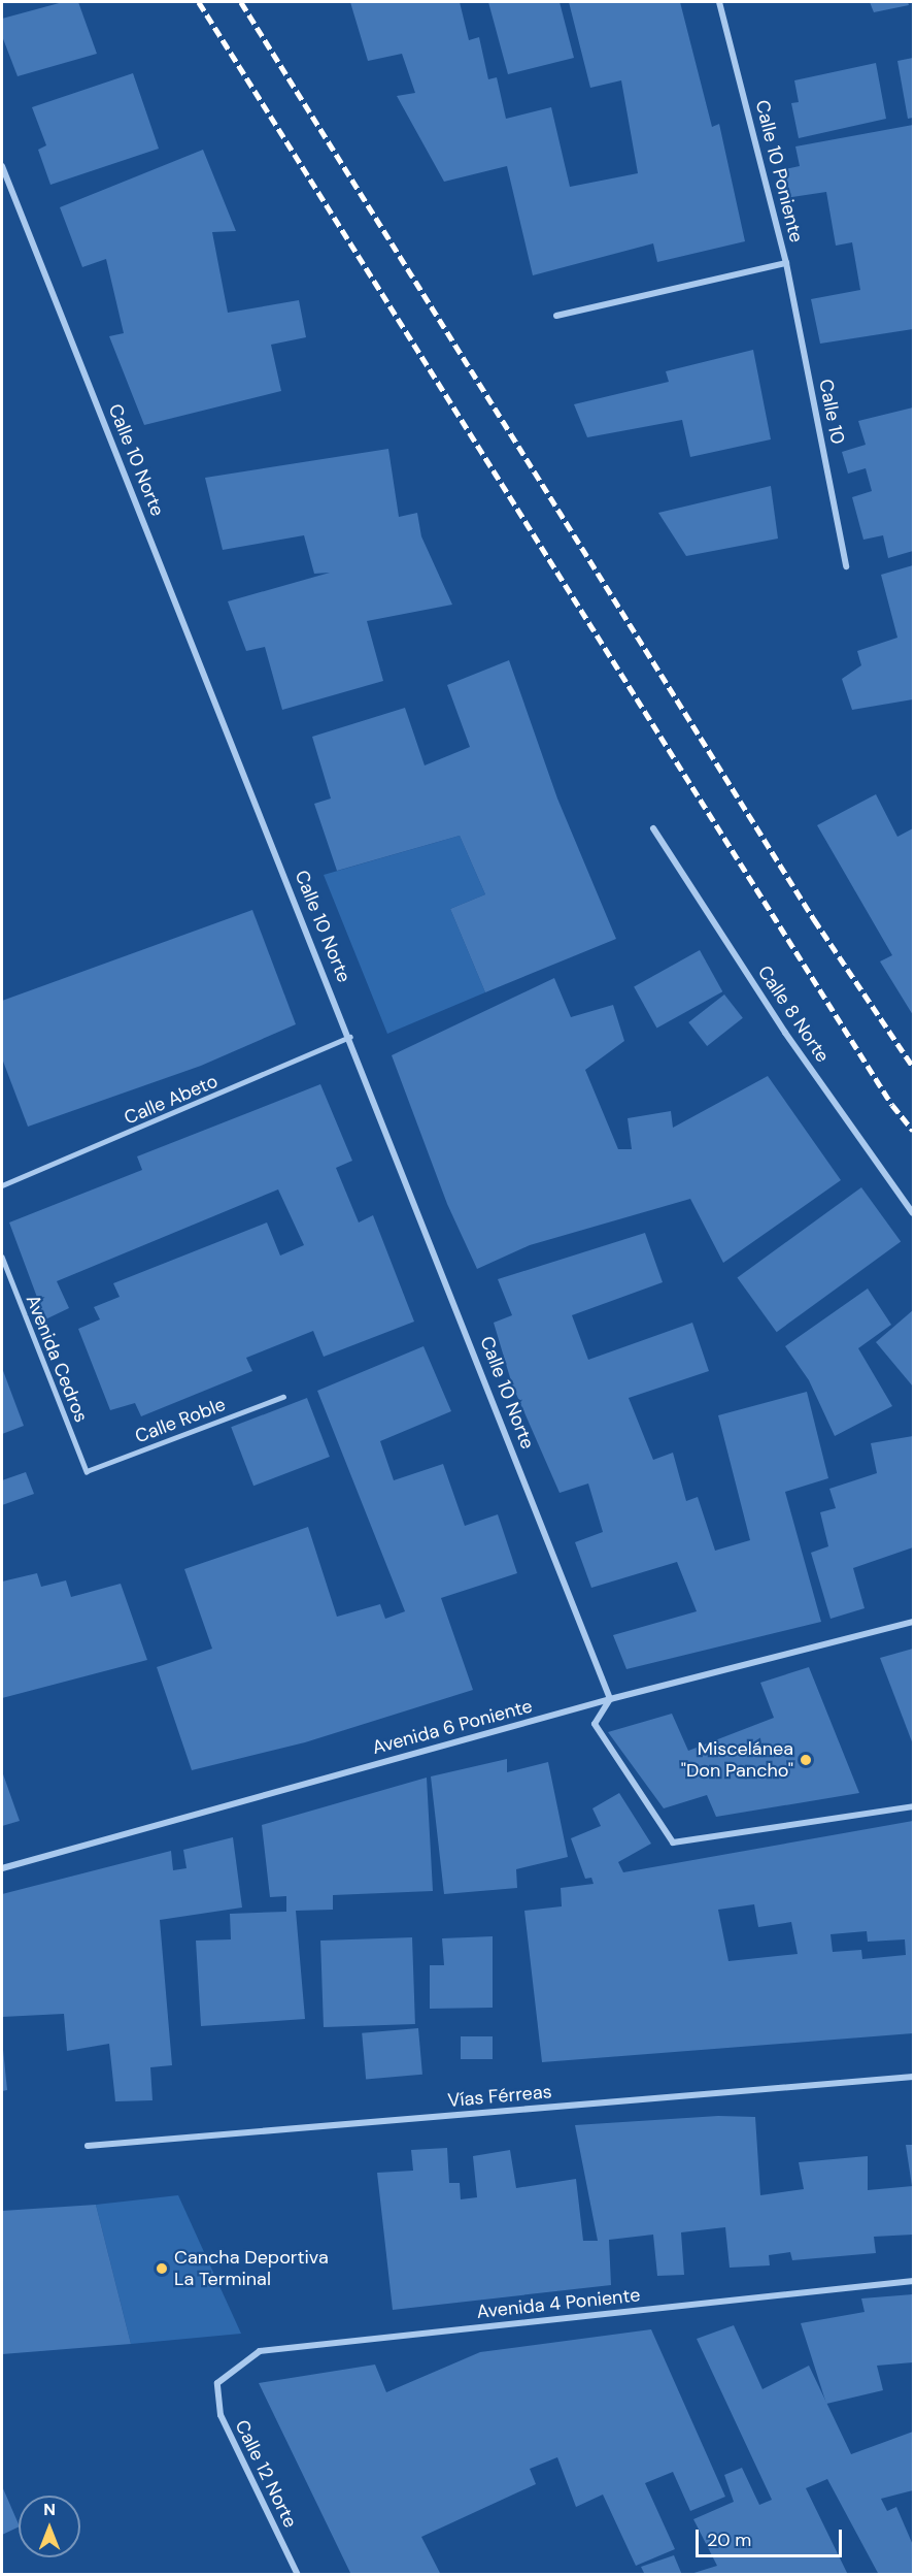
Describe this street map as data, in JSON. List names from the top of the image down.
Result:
{
  "streets": {
    "street": [
      "Calle 10 Poniente",
      "Calle 10",
      "Calle 10 Norte",
      "Calle 8 Norte",
      "Avenida 6 Poniente",
      "Vías Férreas",
      "Avenida 4 Poniente",
      "Calle 12 Norte"
    ],
    "lane": ["Calle Abeto", "Avenida Cedros", "Calle Roble"]
  },
  "crossings": [
    ["Calle 10 Poniente", "Calle 10"],
    ["Calle 10 Norte", "Calle Abeto"],
    ["Calle 10 Norte", "Avenida 6 Poniente"],
    ["Avenida Cedros", "Calle Roble"],
    ["Avenida 4 Poniente", "Calle 12 Norte"]
  ],
  "places": ["Miscelánea \"Don Pancho\"", "Cancha Deportiva La Terminal"],
  "scale_bar": "20 m",
  "north": "top"
}
